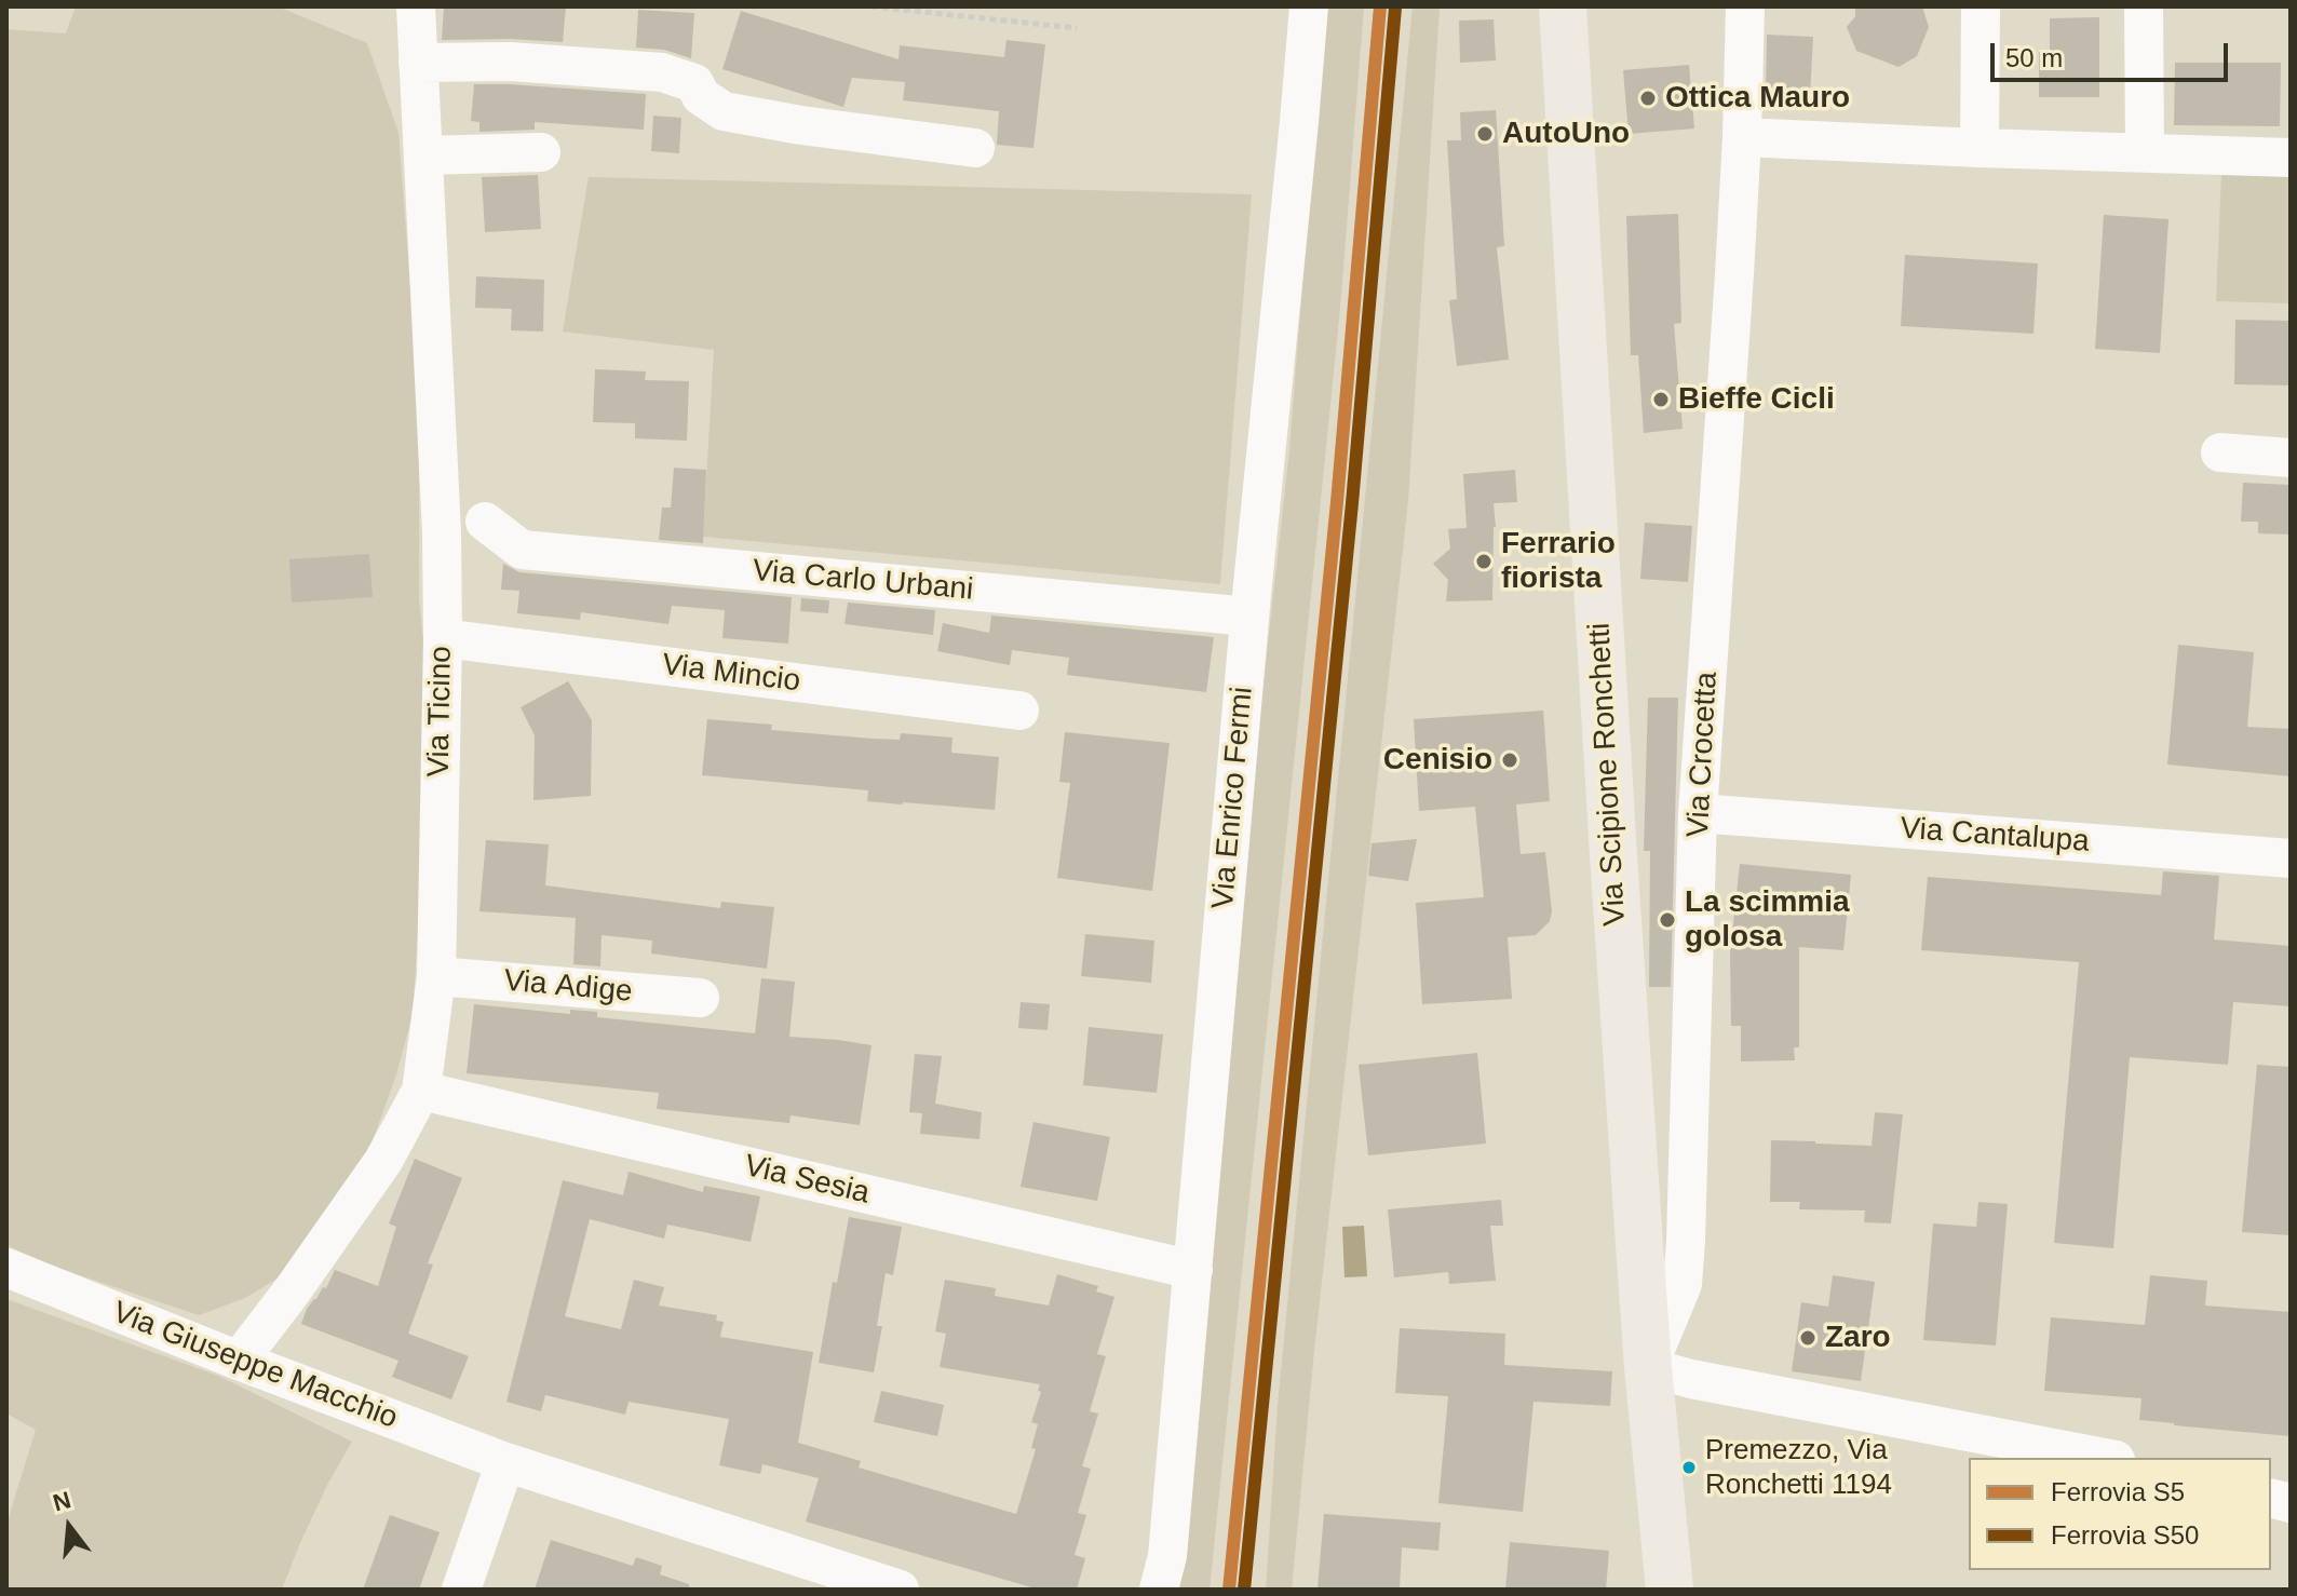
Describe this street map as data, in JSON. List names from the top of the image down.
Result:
{
  "streets": {
    "main road": ["Via Scipione Ronchetti"],
    "street": [
      "Via Carlo Urbani",
      "Via Mincio",
      "Via Ticino",
      "Via Crocetta",
      "Via Enrico Fermi",
      "Via Cantalupa",
      "Via Adige",
      "Via Sesia",
      "Via Giuseppe Macchio"
    ]
  },
  "crossings": [
    ["Via Carlo Urbani", "Via Enrico Fermi"],
    ["Via Mincio", "Via Ticino"],
    ["Via Ticino", "Via Adige"],
    ["Via Ticino", "Via Sesia"],
    ["Via Ticino", "Via Giuseppe Macchio"],
    ["Via Crocetta", "Via Scipione Ronchetti"],
    ["Via Crocetta", "Via Cantalupa"],
    ["Via Enrico Fermi", "Via Sesia"]
  ],
  "places": [
    "Ottica Mauro",
    "AutoUno",
    "Bieffe Cicli",
    "Ferrario fiorista",
    "Cenisio",
    "La scimmia golosa",
    "Zaro",
    "Premezzo, Via Ronchetti 1194"
  ],
  "lines": ["rail line S5", "rail line S50"],
  "legend": ["Ferrovia S5", "Ferrovia S50"],
  "scale_bar": "50 m",
  "north": "top"
}
